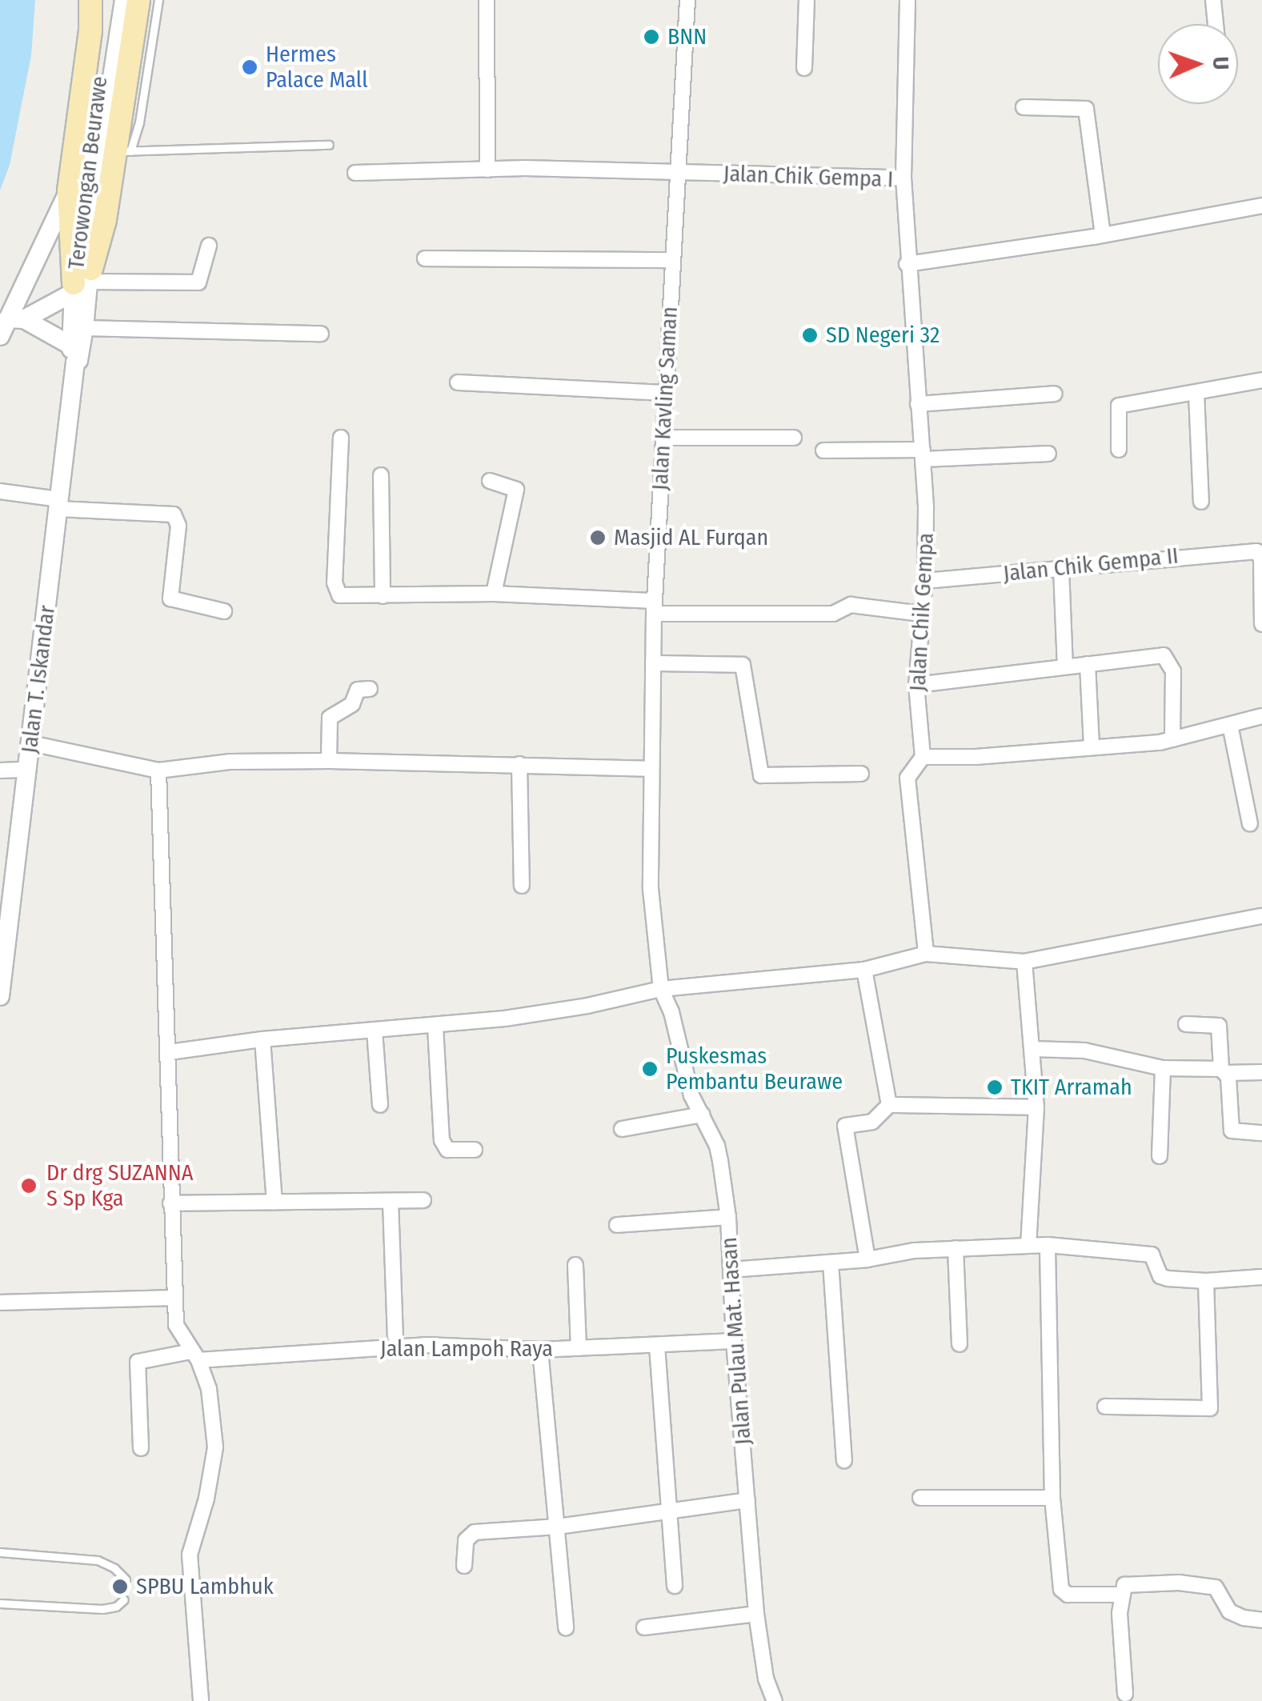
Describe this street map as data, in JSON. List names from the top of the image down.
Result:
{
  "streets": {
    "street": [
      "Terowongan Beurawe",
      "Jalan Chik Gempa I",
      "Jalan Kavling Saman",
      "Jalan Chik Gempa II",
      "Jalan Chik Gempa",
      "Jalan T. Iskandar",
      "Jalan Pulau Mat. Hasan",
      "Jalan Lampoh Raya"
    ]
  },
  "crossings": [
    ["Terowongan Beurawe", "Jalan T. Iskandar"],
    ["Jalan Chik Gempa I", "Jalan Kavling Saman"],
    ["Jalan Chik Gempa I", "Jalan Chik Gempa"],
    ["Jalan Kavling Saman", "Jalan Pulau Mat. Hasan"],
    ["Jalan Chik Gempa II", "Jalan Chik Gempa"],
    ["Jalan Pulau Mat. Hasan", "Jalan Lampoh Raya"]
  ],
  "places": [
    "BNN",
    "Hermes Palace Mall",
    "SD Negeri 32",
    "Masjid AL Furqan",
    "Puskesmas Pembantu Beurawe",
    "TKIT Arramah",
    "Dr drg SUZANNA S Sp Kga",
    "SPBU Lambhuk"
  ],
  "north": "right"
}
